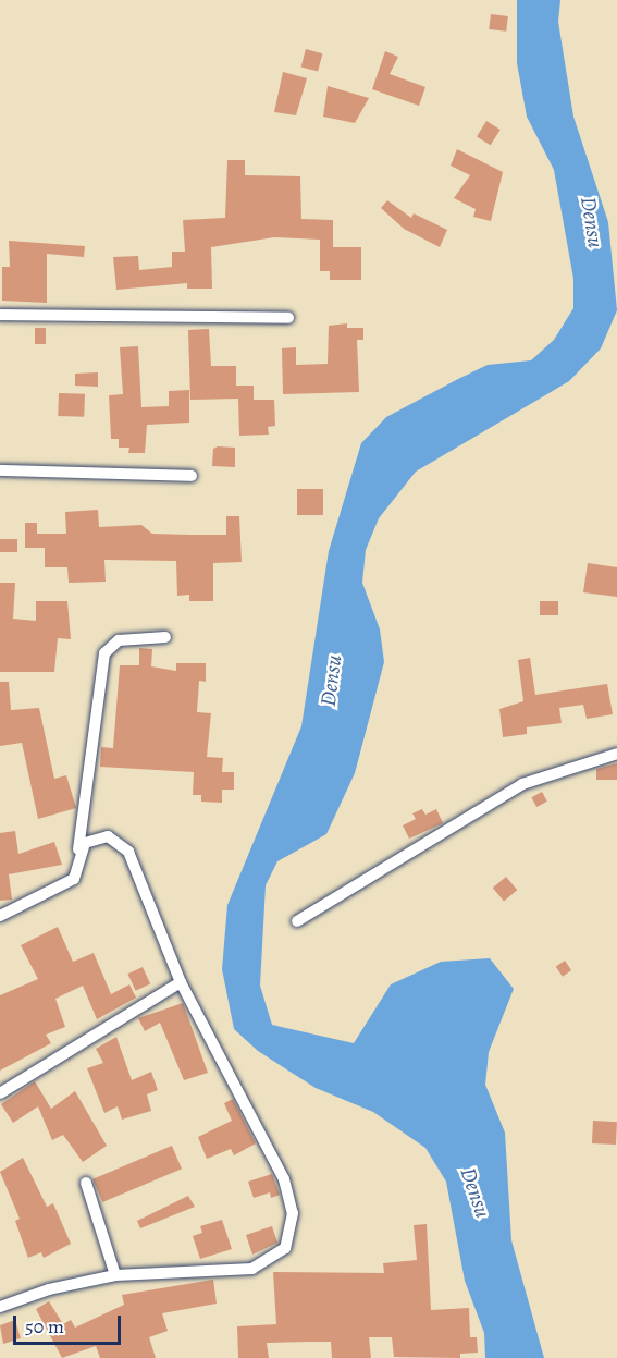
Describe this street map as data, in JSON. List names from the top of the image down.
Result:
{
  "water": ["Densu"],
  "scale_bar": "50 m"
}
